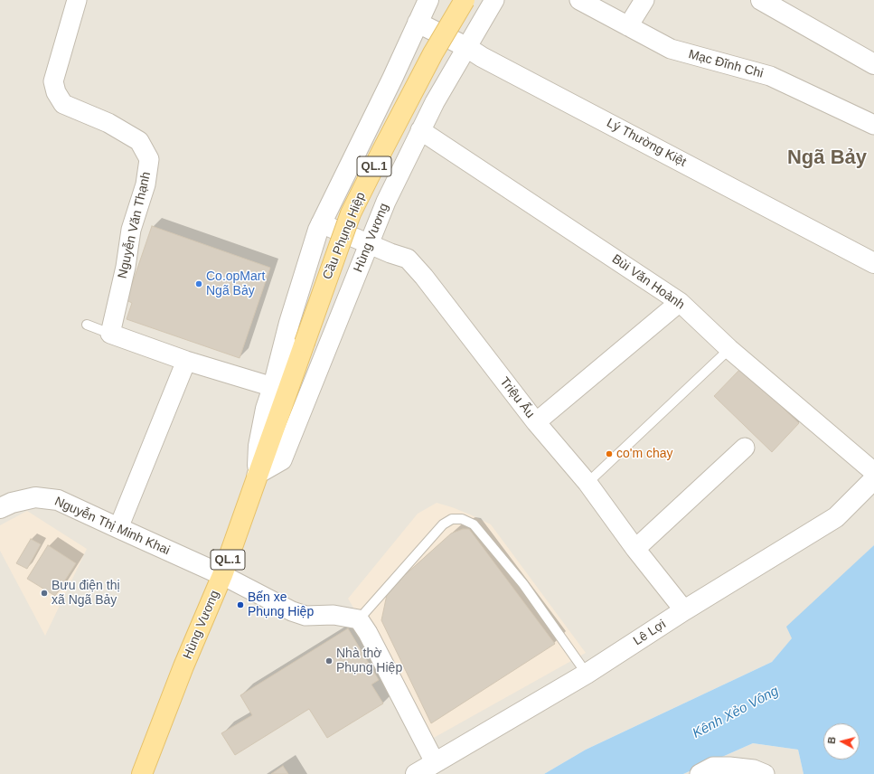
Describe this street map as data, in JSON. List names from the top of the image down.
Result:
{
  "streets": {
    "main road": ["QL.1", "Cầu Phụng Hiệp", "Hùng Vương"],
    "street": [
      "Mạc Đĩnh Chi",
      "Lý Thường Kiệt",
      "Nguyễn Văn Thạnh",
      "Bùi Văn Hoành",
      "Triệu Ẩu",
      "Nguyễn Thị Minh Khai",
      "Lê Lợi"
    ]
  },
  "crossings": [
    ["Lý Thường Kiệt", "Hùng Vương"],
    ["Cầu Phụng Hiệp", "Hùng Vương"],
    ["Hùng Vương", "Bùi Văn Hoành"],
    ["Hùng Vương", "Triệu Ẩu"],
    ["Hùng Vương", "Nguyễn Thị Minh Khai"],
    ["Triệu Ẩu", "Lê Lợi"]
  ],
  "districts": ["Ngã Bảy"],
  "water": ["Kênh Xẻo Vông"],
  "places": [
    "Co.opMart Ngã Bảy",
    "co'm chay",
    "Bưu điện thị xã Ngã Bảy",
    "Bến xe Phụng Hiệp",
    "Nhà thờ Phụng Hiệp"
  ],
  "north": "left"
}
